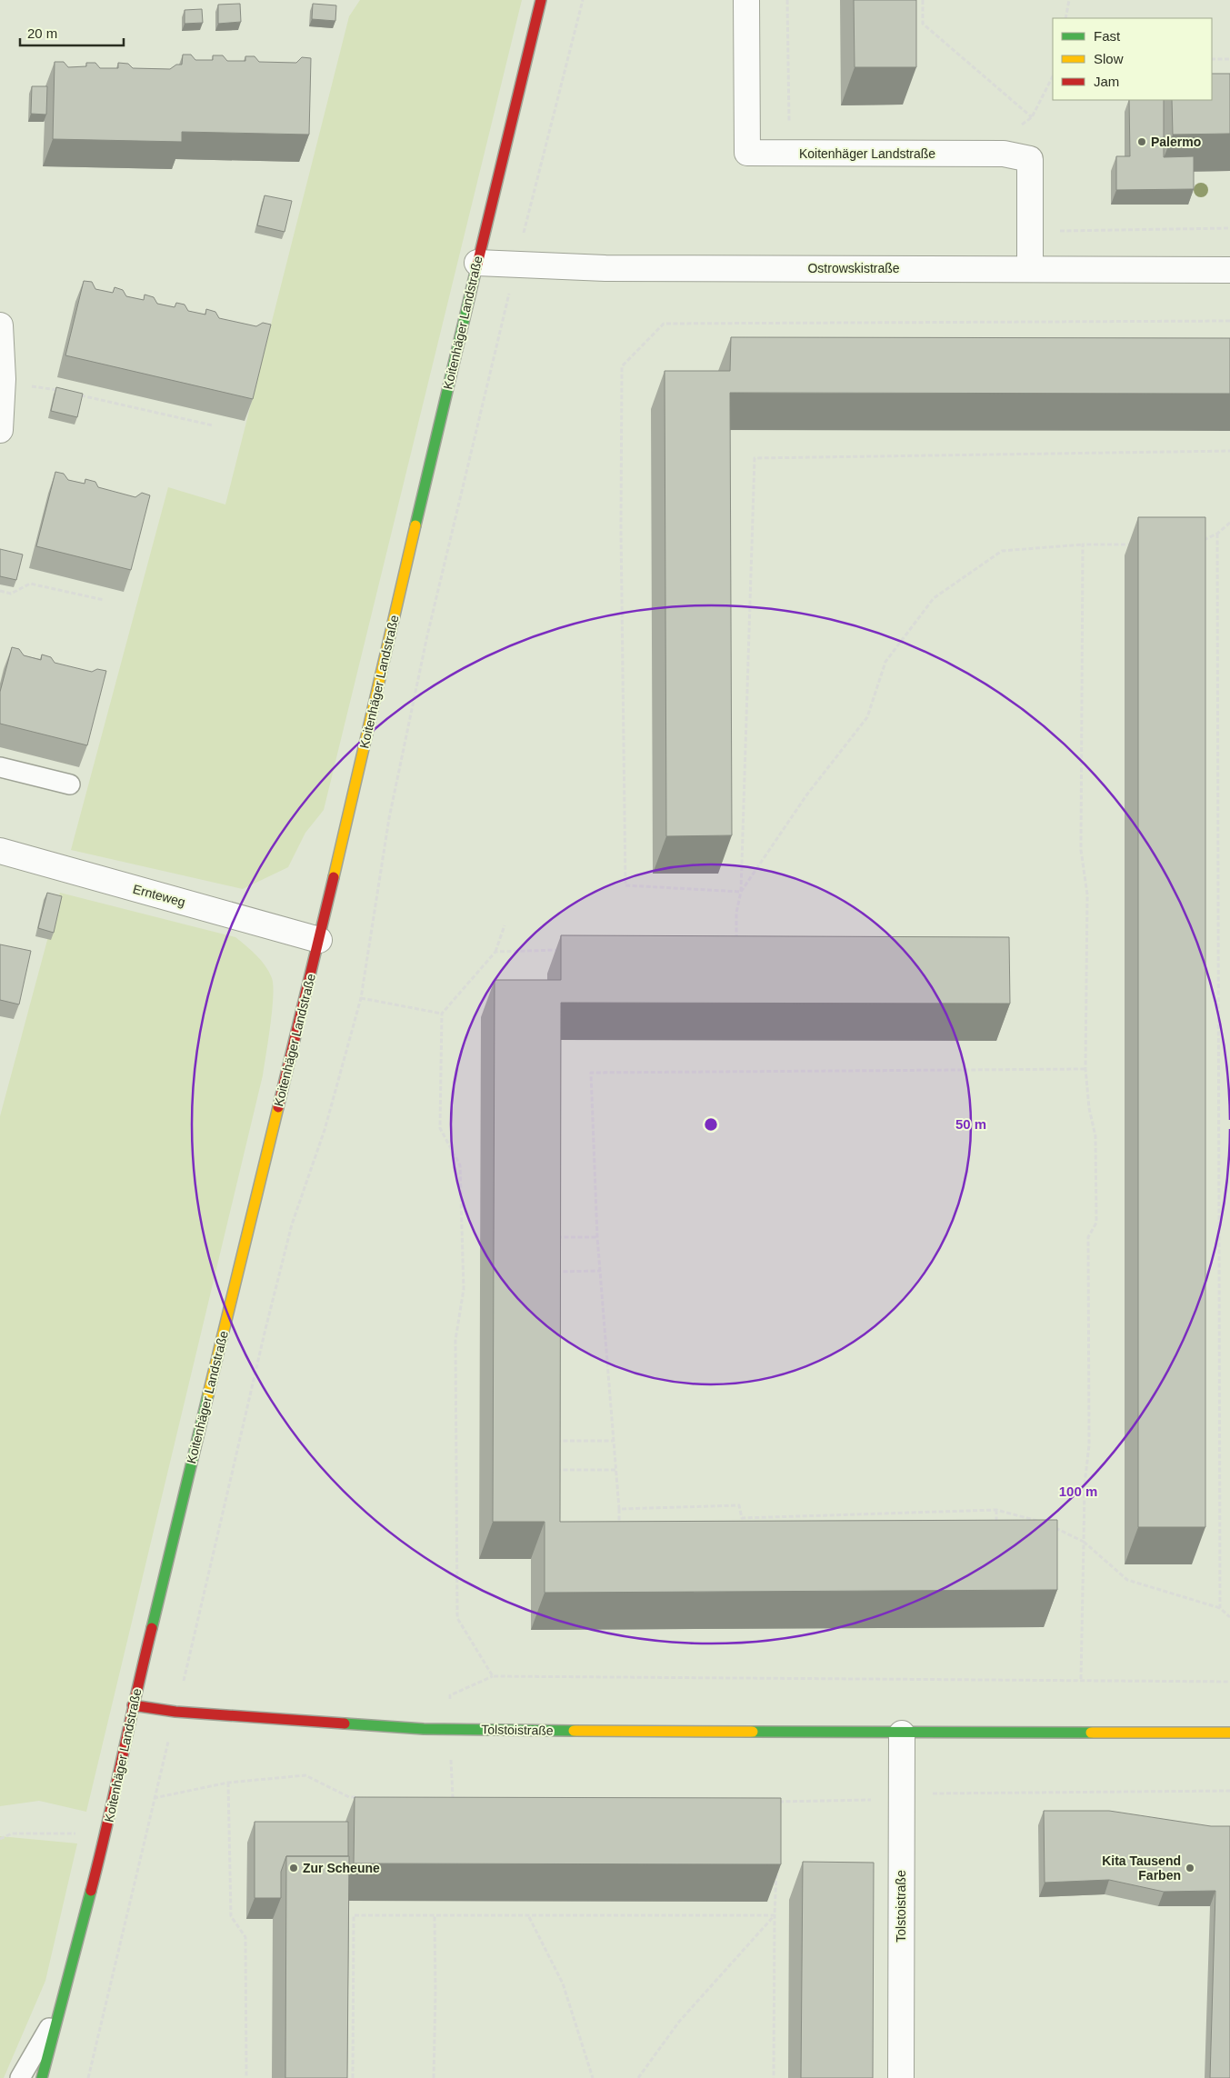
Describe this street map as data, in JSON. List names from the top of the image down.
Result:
{
  "streets": {
    "main road": ["Koitenhäger Landstraße", "Tolstoistraße"],
    "street": ["Ostrowskistraße", "Ernteweg"]
  },
  "crossings": [
    ["Koitenhäger Landstraße", "Ostrowskistraße"],
    ["Koitenhäger Landstraße", "Ernteweg"],
    ["Koitenhäger Landstraße", "Tolstoistraße"]
  ],
  "places": ["Palermo", "Zur Scheune", "Kita Tausend Farben"],
  "legend": ["Fast", "Slow", "Jam"],
  "scale_bar": "20 m",
  "rings": ["50 m", "100 m"]
}
